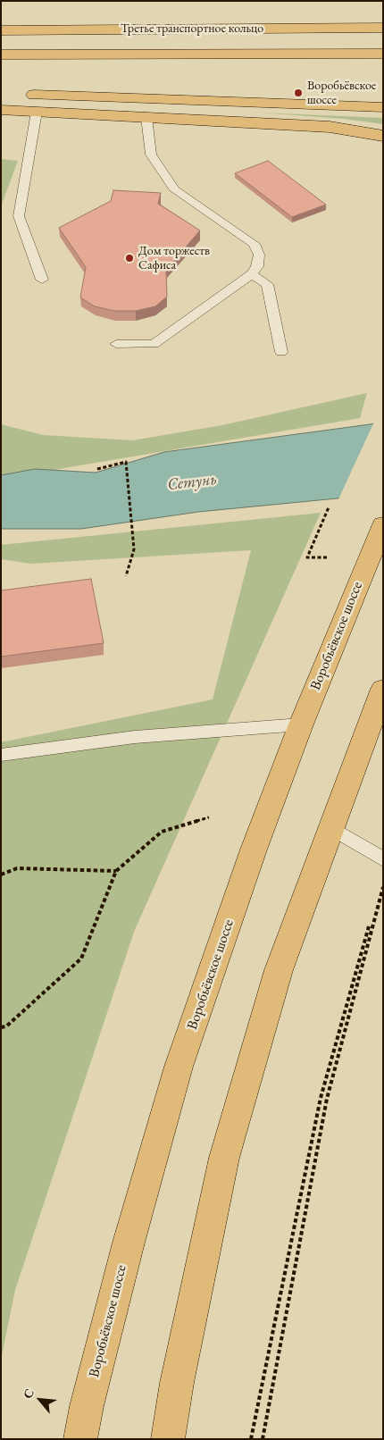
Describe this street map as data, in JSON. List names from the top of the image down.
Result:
{
  "streets": {
    "main road": ["Третье транспортное кольцо", "Воробьёвское шоссе"]
  },
  "water": ["Сетунь"],
  "places": ["Воробьёвское шоссе", "Дом торжеств Сафиса"],
  "north": "top left"
}
